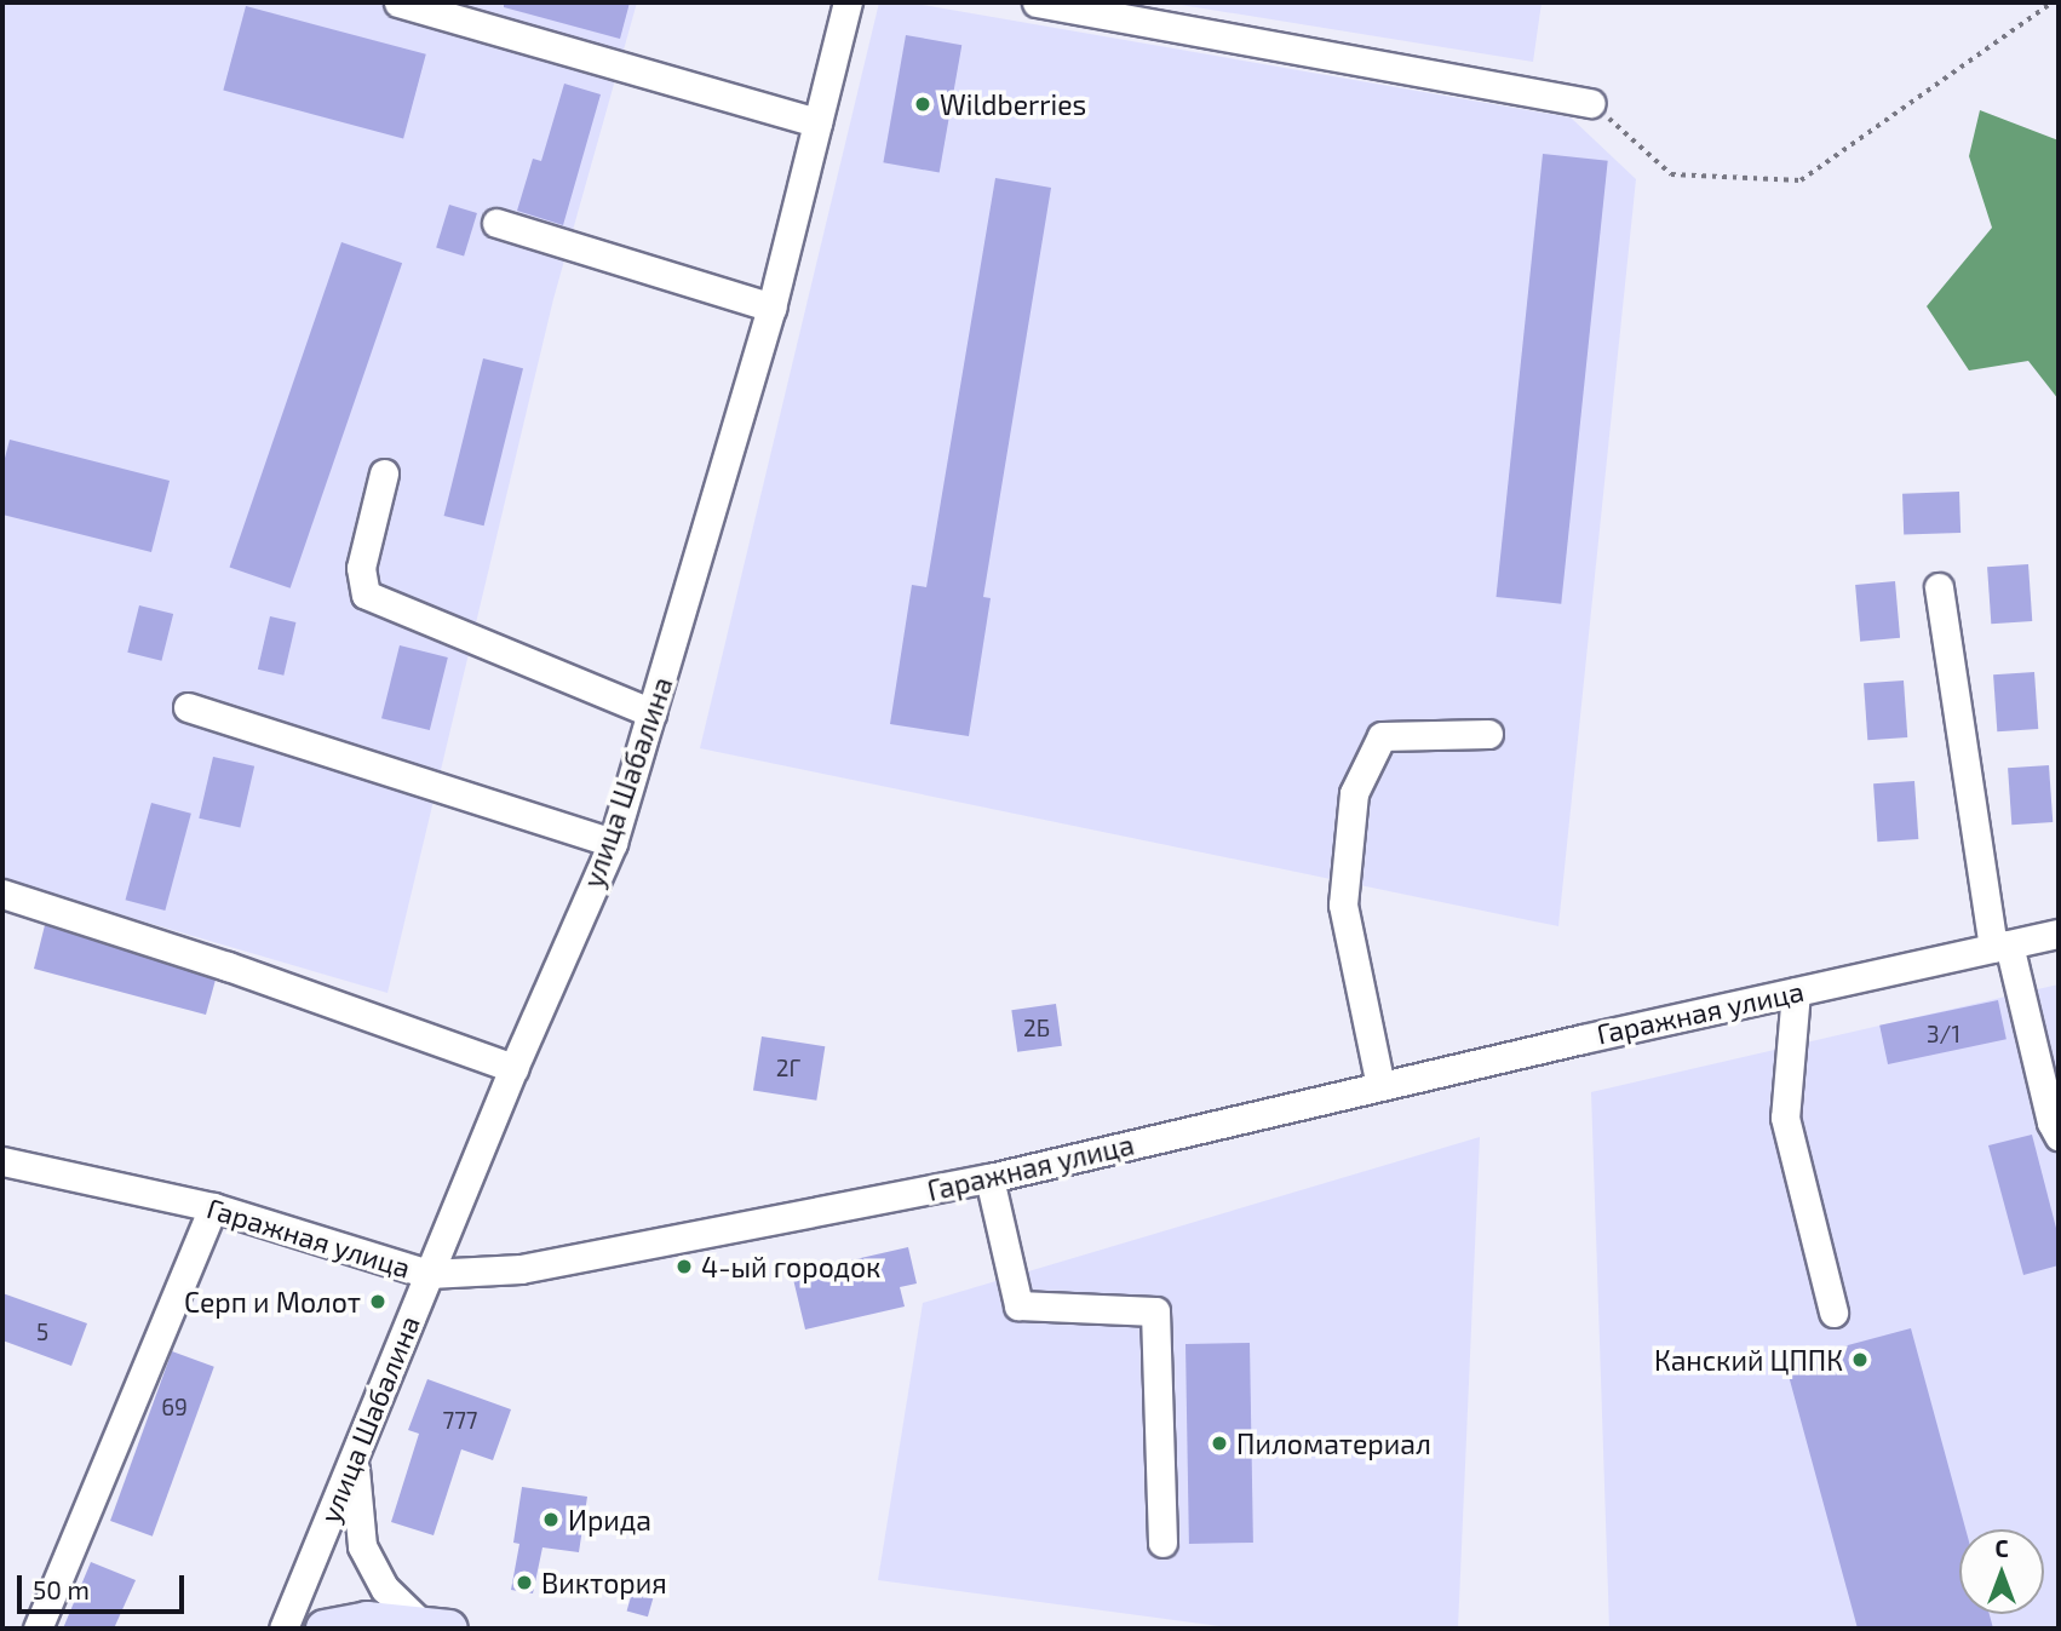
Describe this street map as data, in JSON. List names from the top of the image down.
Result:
{
  "streets": {
    "street": ["улица Шабалина", "Гаражная улица"]
  },
  "crossings": [
    ["улица Шабалина", "Гаражная улица"]
  ],
  "places": [
    "Wildberries",
    "4-ый городок",
    "Серп и Молот",
    "Канский ЦППК",
    "Пиломатериал",
    "Ирида",
    "Виктория"
  ],
  "house_numbers": [
    "2Б",
    "3/1",
    "2Г",
    "5",
    "69",
    "777"
  ],
  "scale_bar": "50 m",
  "north": "top"
}
